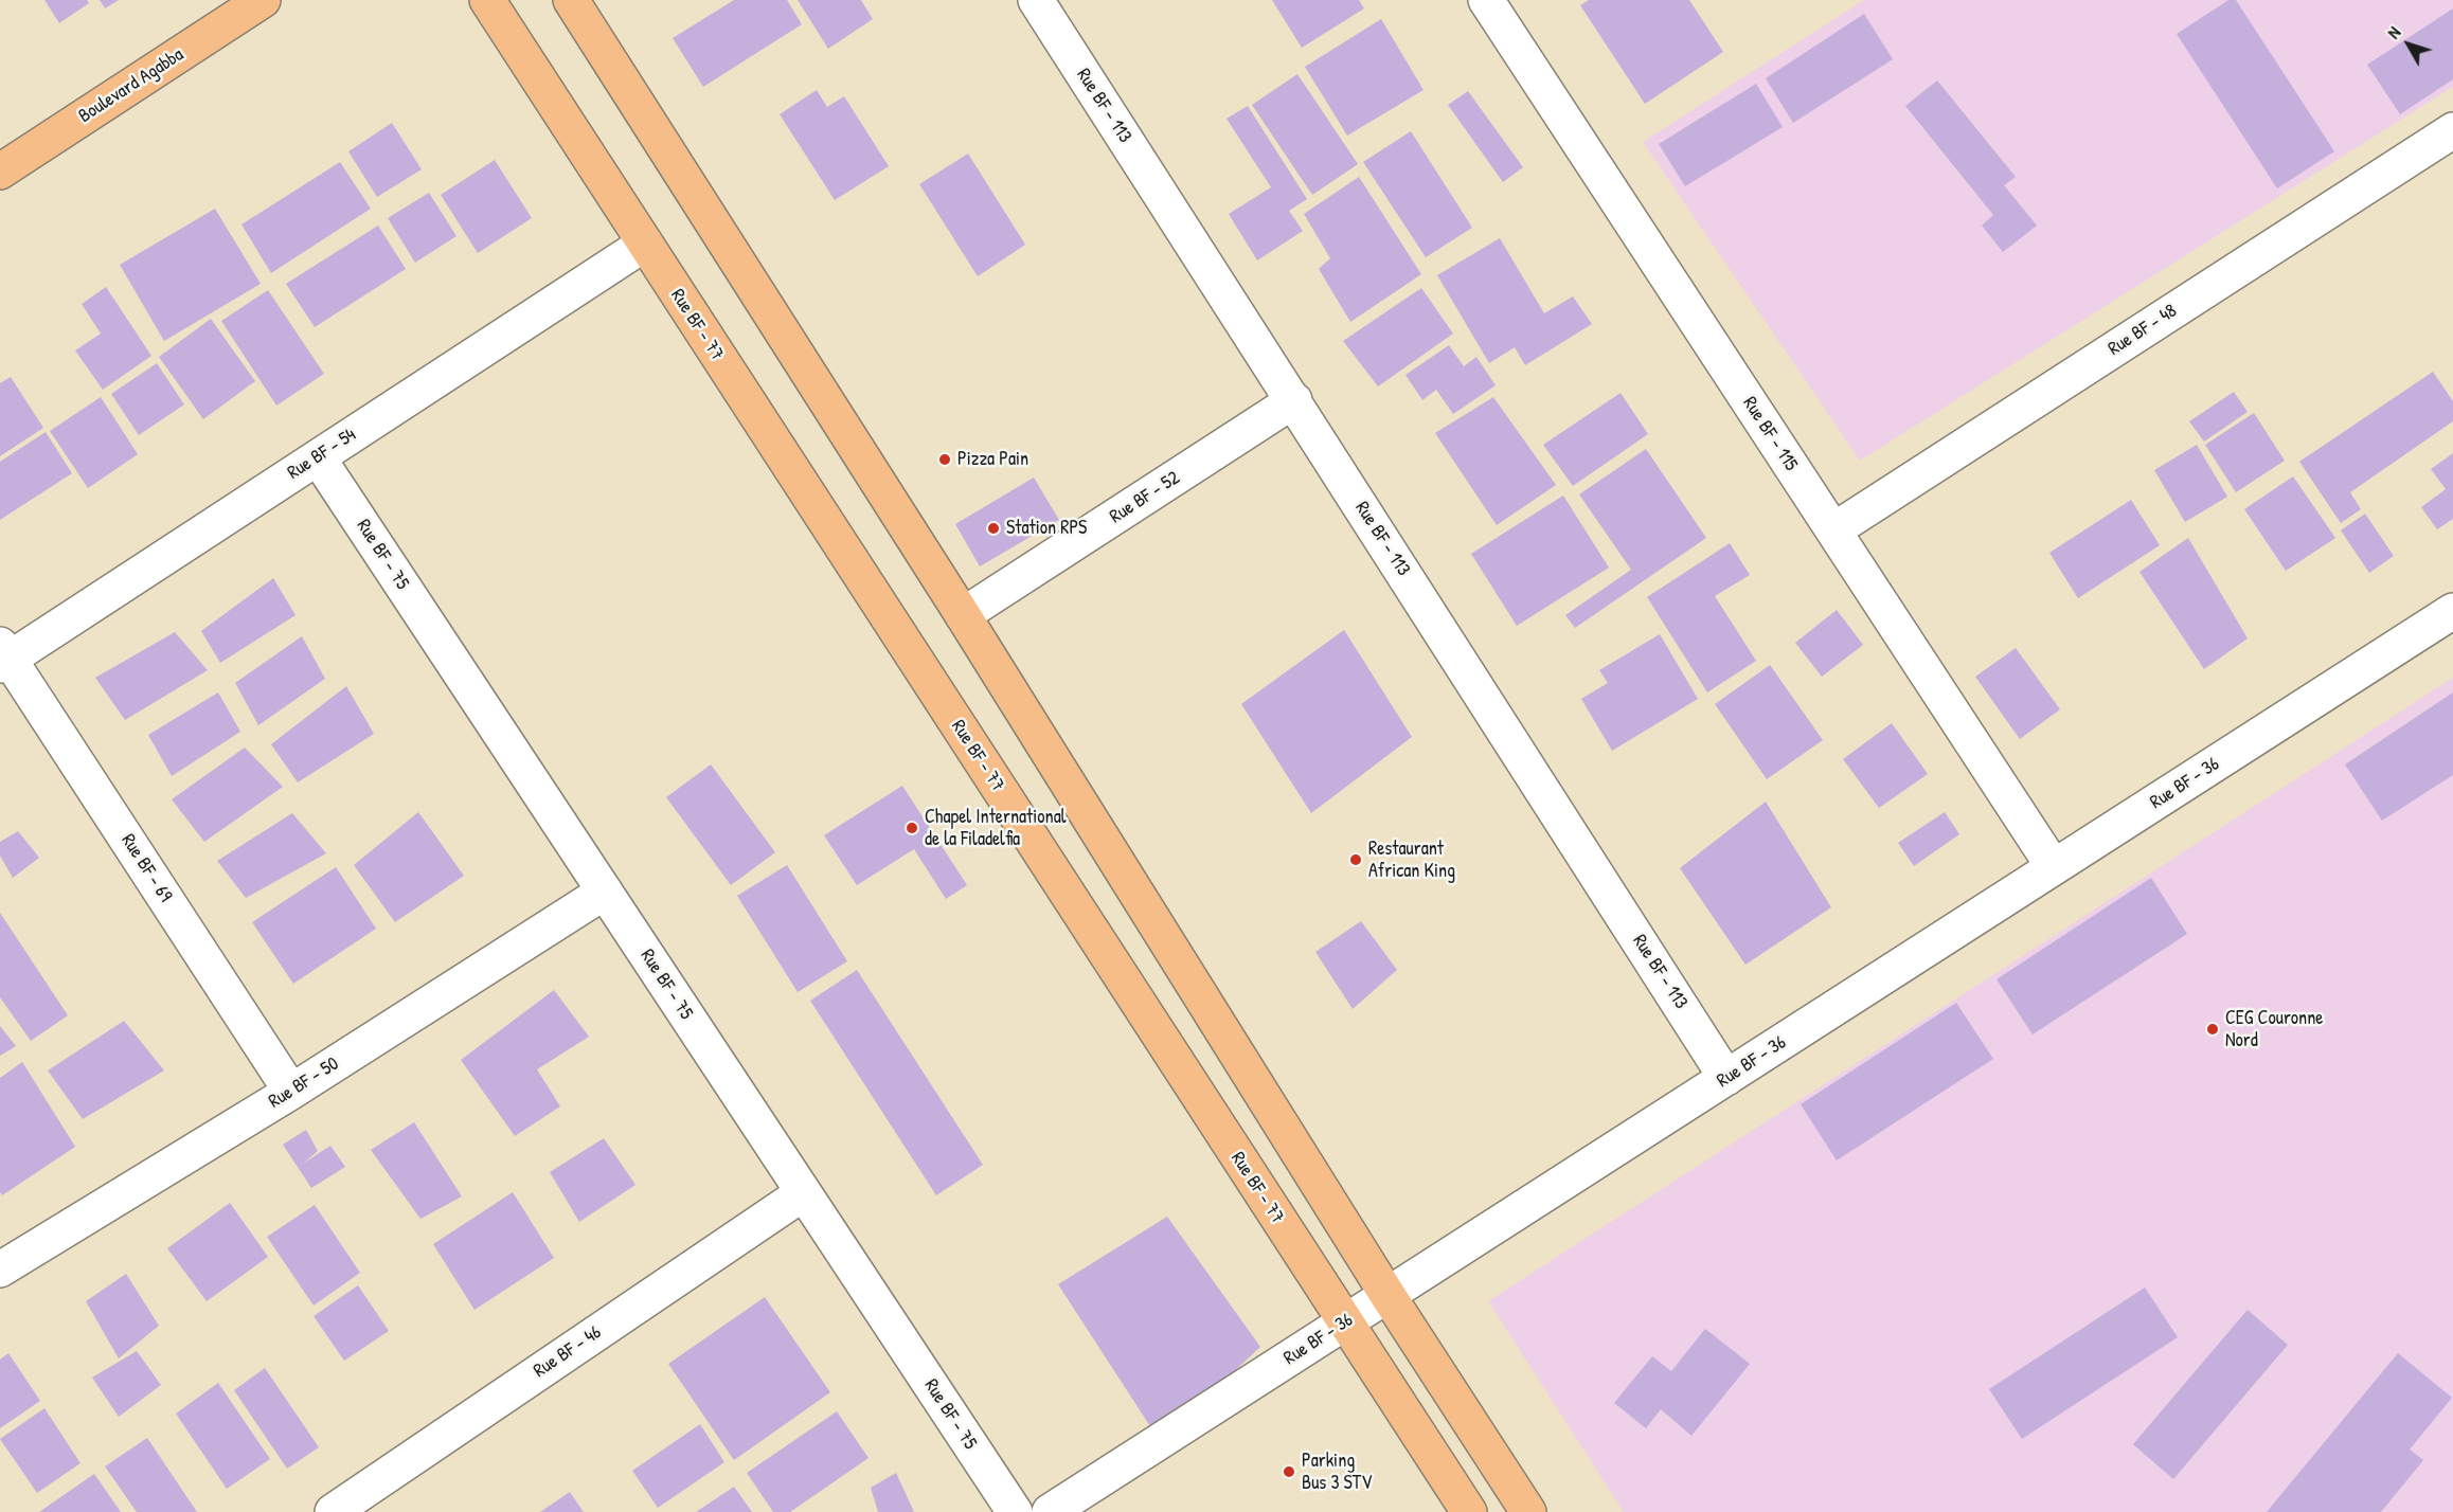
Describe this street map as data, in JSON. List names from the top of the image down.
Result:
{
  "streets": {
    "main road": ["Boulevard Agabba", "Rue BF - 77"],
    "street": [
      "Rue BF - 113",
      "Rue BF - 48",
      "Rue BF - 115",
      "Rue BF - 54",
      "Rue BF - 52",
      "Rue BF - 75",
      "Rue BF - 36",
      "Rue BF - 69",
      "Rue BF - 50",
      "Rue BF - 46"
    ]
  },
  "crossings": [
    ["Rue BF - 113", "Rue BF - 52"],
    ["Rue BF - 113", "Rue BF - 36"],
    ["Rue BF - 77", "Rue BF - 54"],
    ["Rue BF - 77", "Rue BF - 36"],
    ["Rue BF - 48", "Rue BF - 115"],
    ["Rue BF - 115", "Rue BF - 36"],
    ["Rue BF - 54", "Rue BF - 75"],
    ["Rue BF - 54", "Rue BF - 69"],
    ["Rue BF - 75", "Rue BF - 50"],
    ["Rue BF - 75", "Rue BF - 46"],
    ["Rue BF - 69", "Rue BF - 50"]
  ],
  "places": [
    "Pizza Pain",
    "Station RPS",
    "Chapel International de la Filadelfia",
    "Restaurant African King",
    "CEG Couronne Nord",
    "Parking Bus 3 STV"
  ],
  "north": "top left"
}
